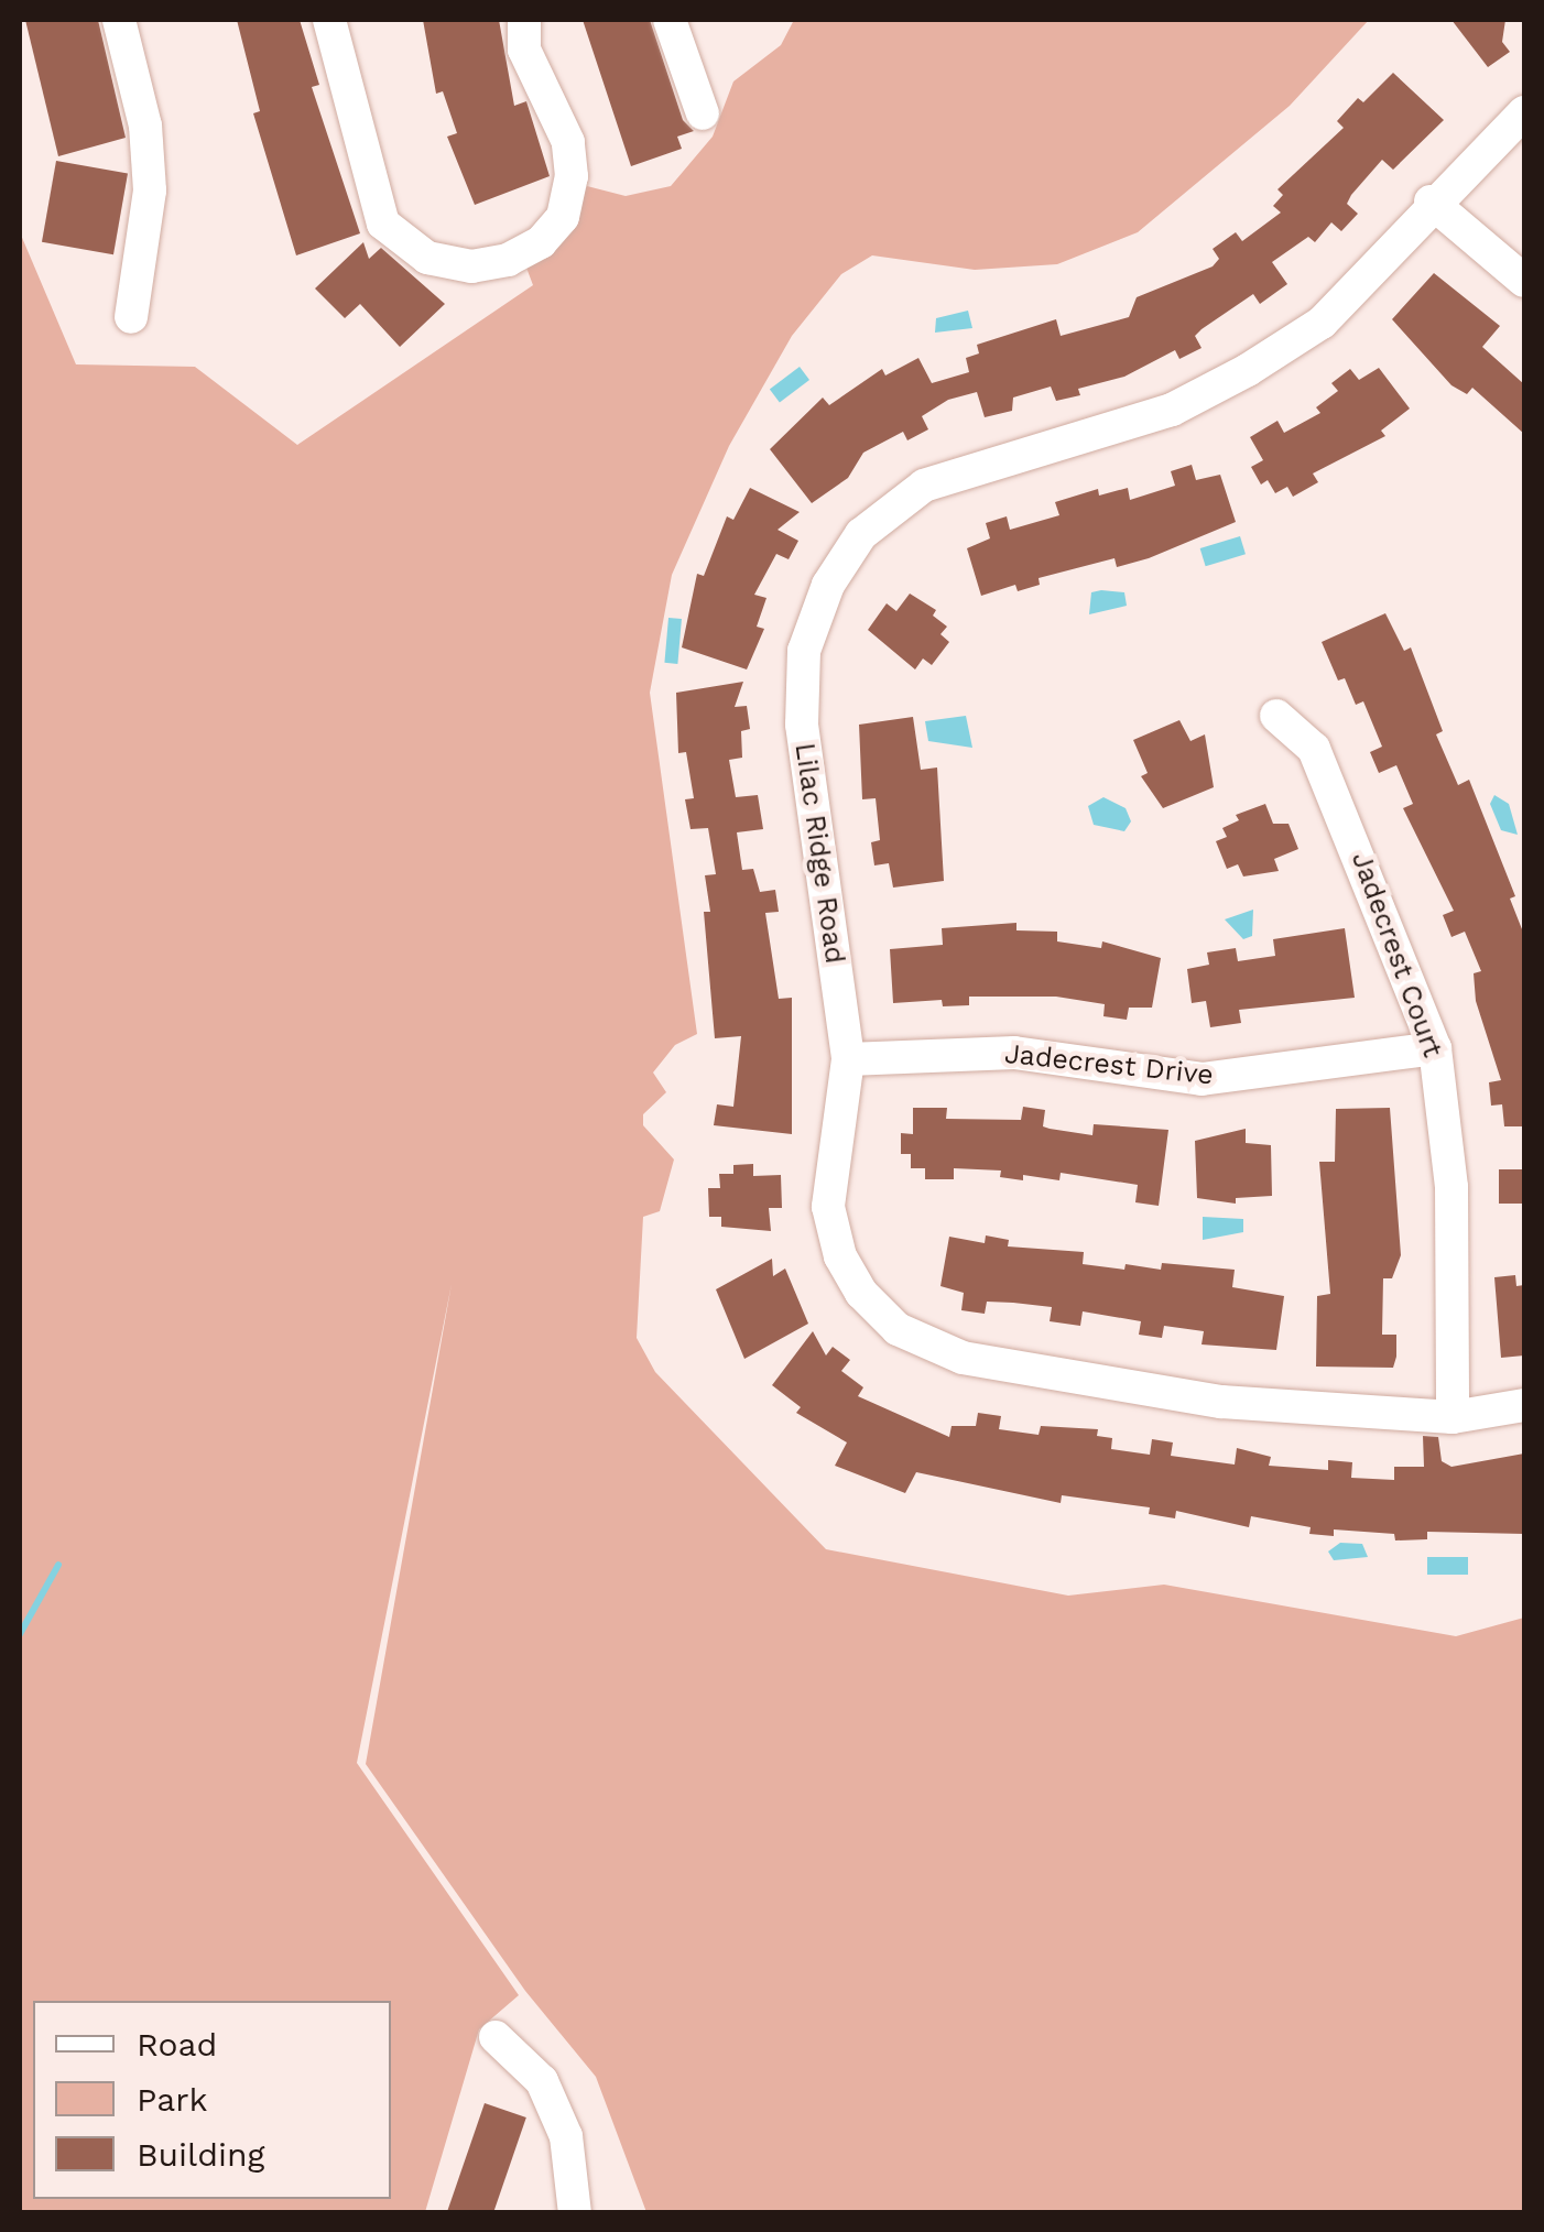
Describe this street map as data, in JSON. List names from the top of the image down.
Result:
{
  "streets": {
    "street": ["Lilac Ridge Road", "Jadecrest Court", "Jadecrest Drive"]
  },
  "crossings": [
    ["Lilac Ridge Road", "Jadecrest Court"],
    ["Lilac Ridge Road", "Jadecrest Drive"],
    ["Jadecrest Court", "Jadecrest Drive"]
  ],
  "legend": ["Road", "Park", "Building"]
}
